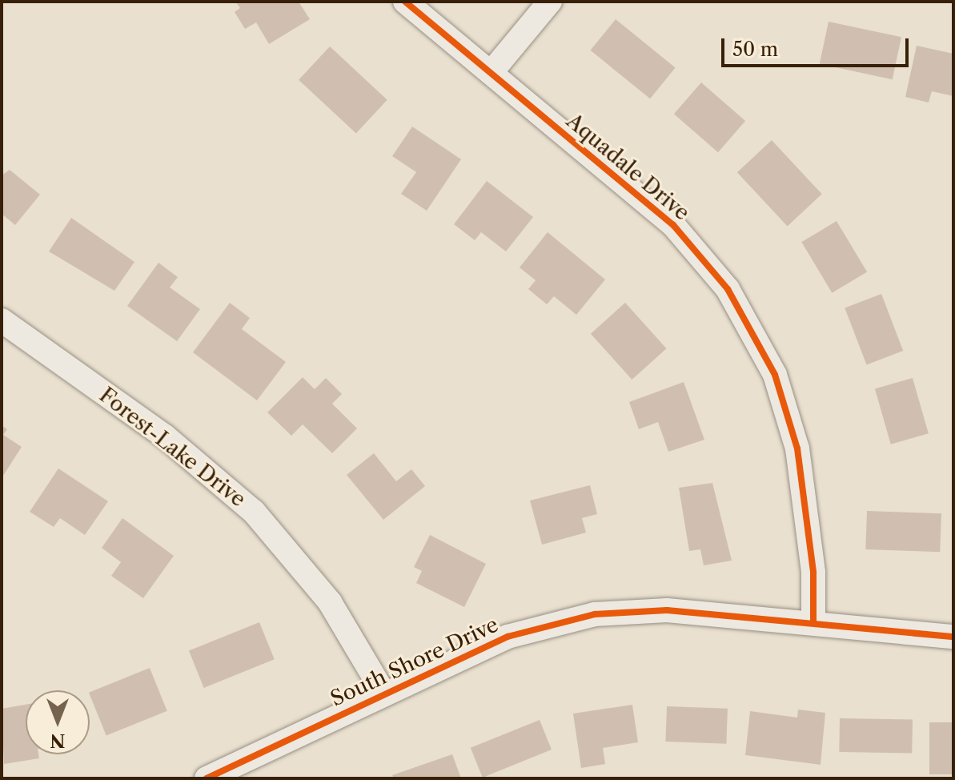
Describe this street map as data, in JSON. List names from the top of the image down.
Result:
{
  "streets": {
    "street": ["Aquadale Drive", "Forest-Lake Drive", "South Shore Drive"]
  },
  "crossings": [
    ["Aquadale Drive", "South Shore Drive"],
    ["Forest-Lake Drive", "South Shore Drive"]
  ],
  "scale_bar": "50 m",
  "north": "bottom"
}
